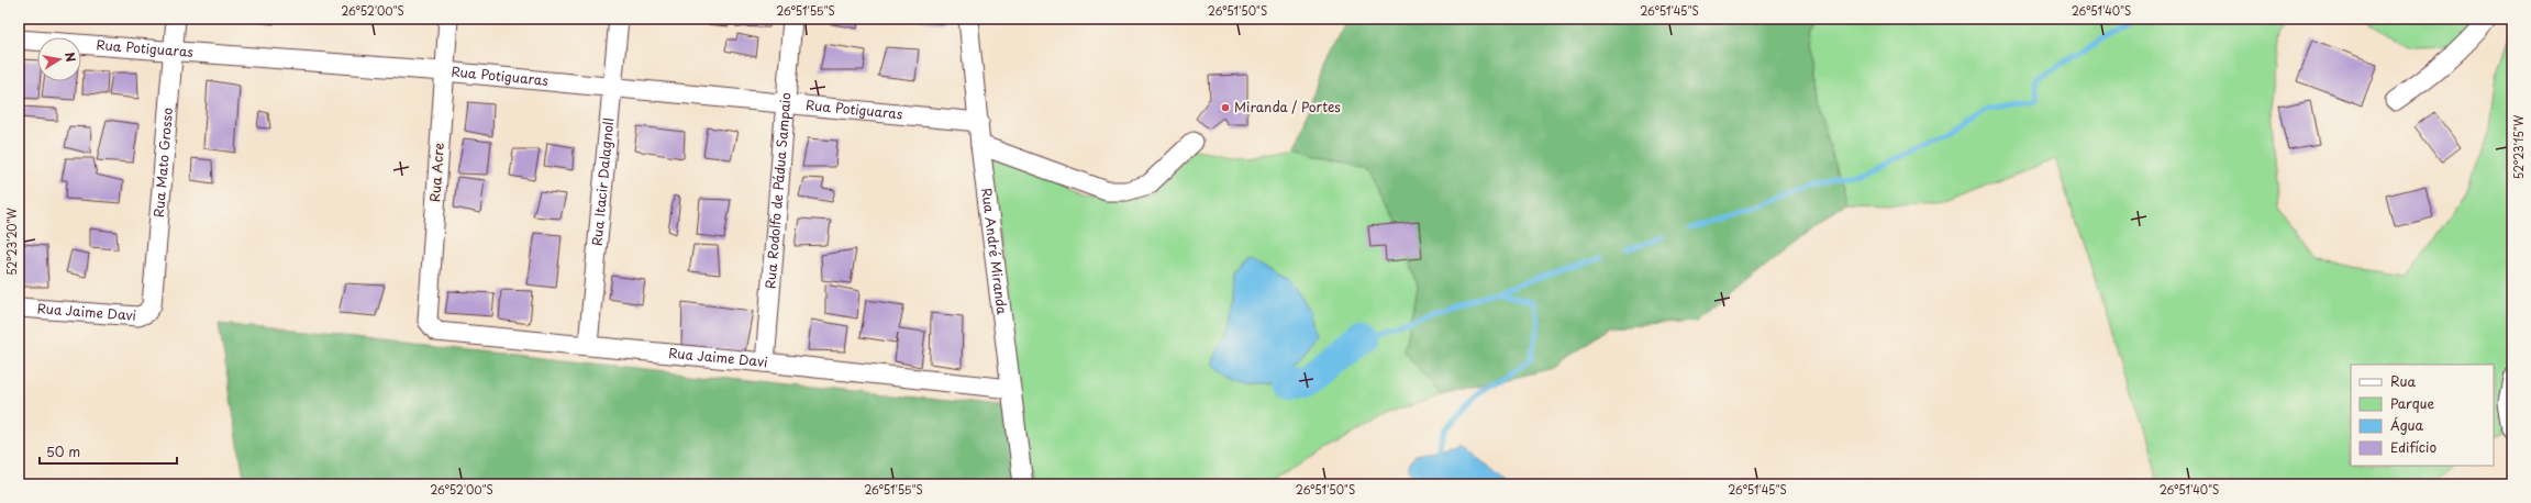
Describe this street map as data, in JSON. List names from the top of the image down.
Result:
{
  "streets": {
    "street": [
      "Rua Potiguaras",
      "Rua Mato Grosso",
      "Rua Acre",
      "Rua Itacir Dalagnoll",
      "Rua Rodolfo de Pádua Sampaio",
      "Rua André Miranda",
      "Rua Jaime Davi"
    ]
  },
  "crossings": [
    ["Rua Potiguaras", "Rua Mato Grosso"],
    ["Rua Potiguaras", "Rua Acre"],
    ["Rua Potiguaras", "Rua Itacir Dalagnoll"],
    ["Rua Potiguaras", "Rua Rodolfo de Pádua Sampaio"],
    ["Rua Potiguaras", "Rua André Miranda"],
    ["Rua Mato Grosso", "Rua Jaime Davi"],
    ["Rua Acre", "Rua Jaime Davi"],
    ["Rua Itacir Dalagnoll", "Rua Jaime Davi"],
    ["Rua Rodolfo de Pádua Sampaio", "Rua Jaime Davi"],
    ["Rua André Miranda", "Rua Jaime Davi"]
  ],
  "places": ["Miranda / Portes"],
  "legend": [
    "Rua",
    "Parque",
    "Água",
    "Edifício"
  ],
  "scale_bar": "50 m",
  "north": "right",
  "coordinates": [
    "26°52'00\"S",
    "26°51'55\"S",
    "26°51'50\"S",
    "26°51'45\"S",
    "26°51'40\"S",
    "52°23'15\"W",
    "52°23'20\"W"
  ]
}
